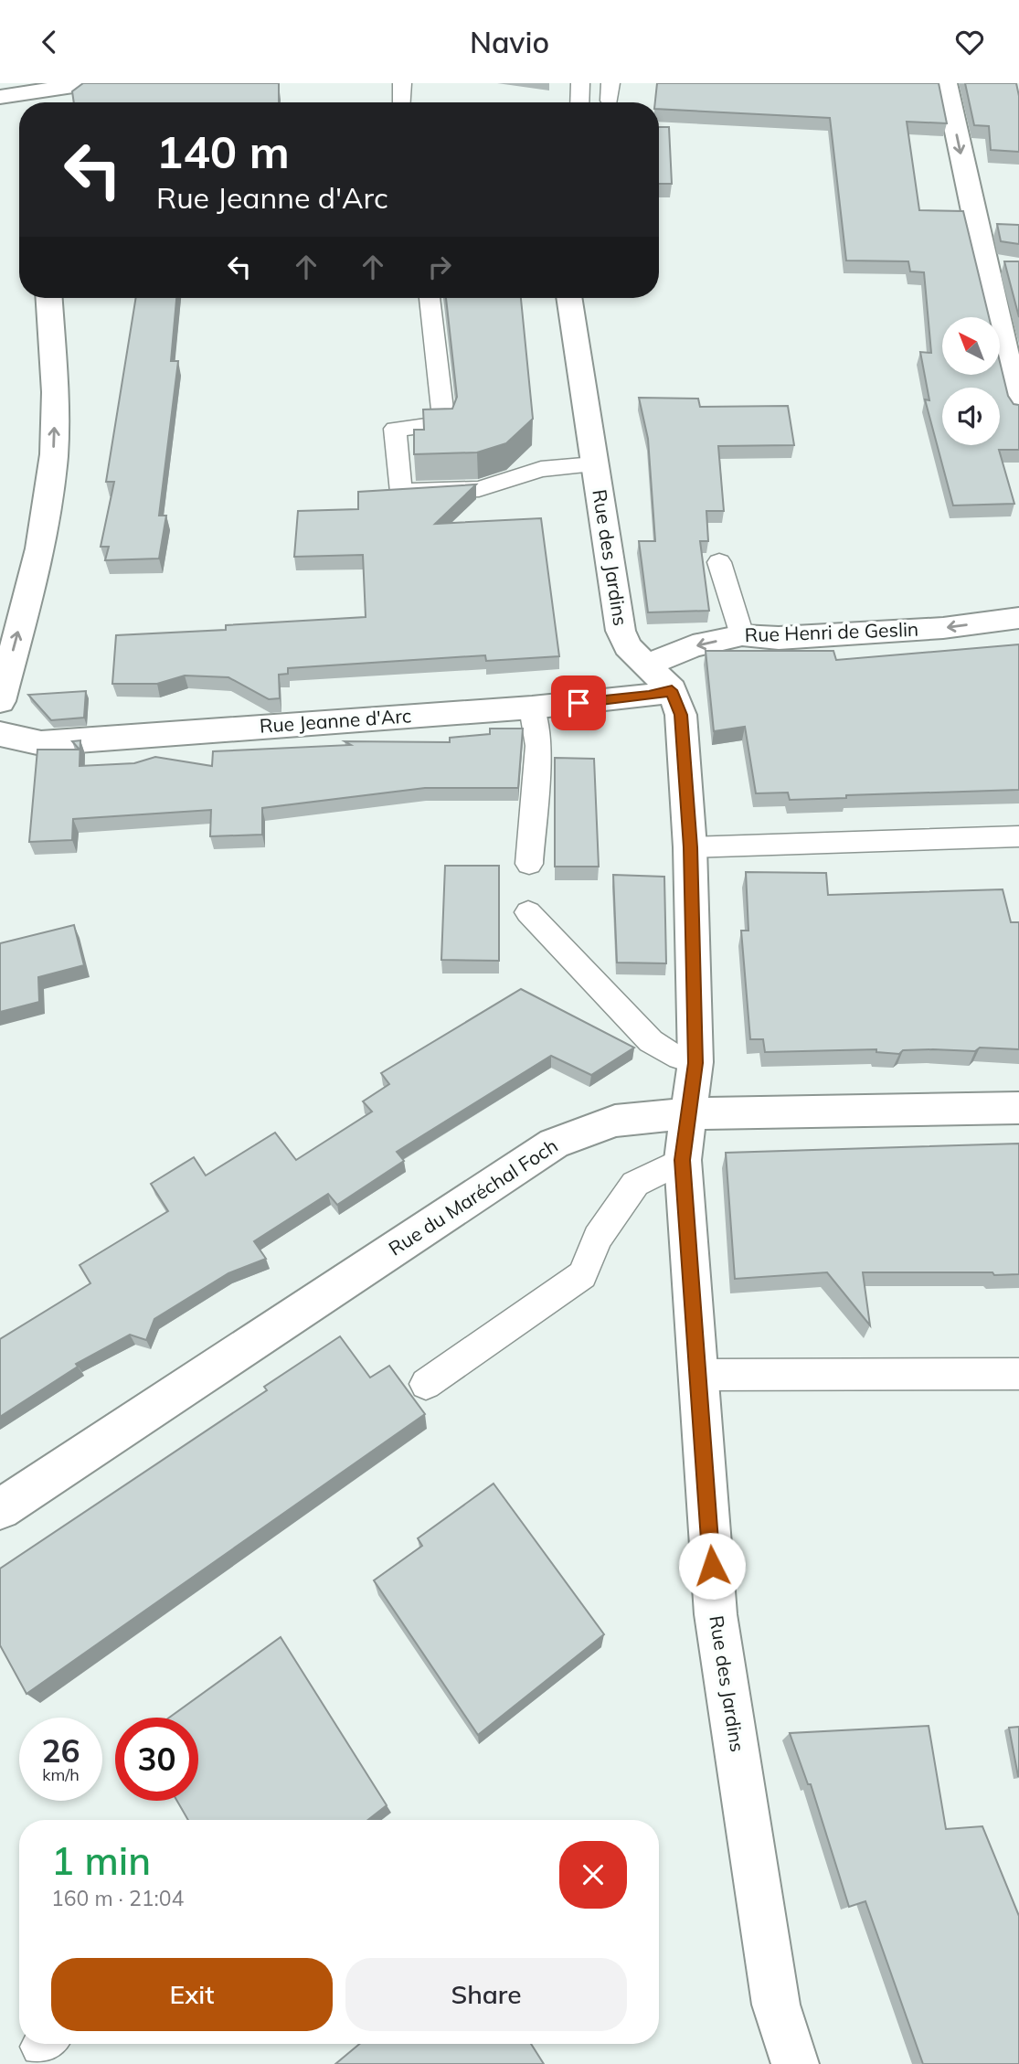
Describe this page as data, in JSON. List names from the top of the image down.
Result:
{
  "streets": {
    "street": [
      "Rue des Jardins",
      "Rue Henri de Geslin",
      "Rue Jeanne d'Arc",
      "Rue du Maréchal Foch"
    ]
  },
  "crossings": [
    ["Rue des Jardins", "Rue Henri de Geslin"],
    ["Rue des Jardins", "Rue Jeanne d'Arc"],
    ["Rue des Jardins", "Rue du Maréchal Foch"]
  ],
  "one_way": ["Rue Henri de Geslin"],
  "north": "top left",
  "page": {
    "header": "Navio",
    "turn": ["140 m", "Rue Jeanne d'Arc"],
    "speed": "26 km/h",
    "limit": "30",
    "heading": ["1 min", "160 m · 21:04"],
    "buttons": ["Exit", "Share"]
  }
}
